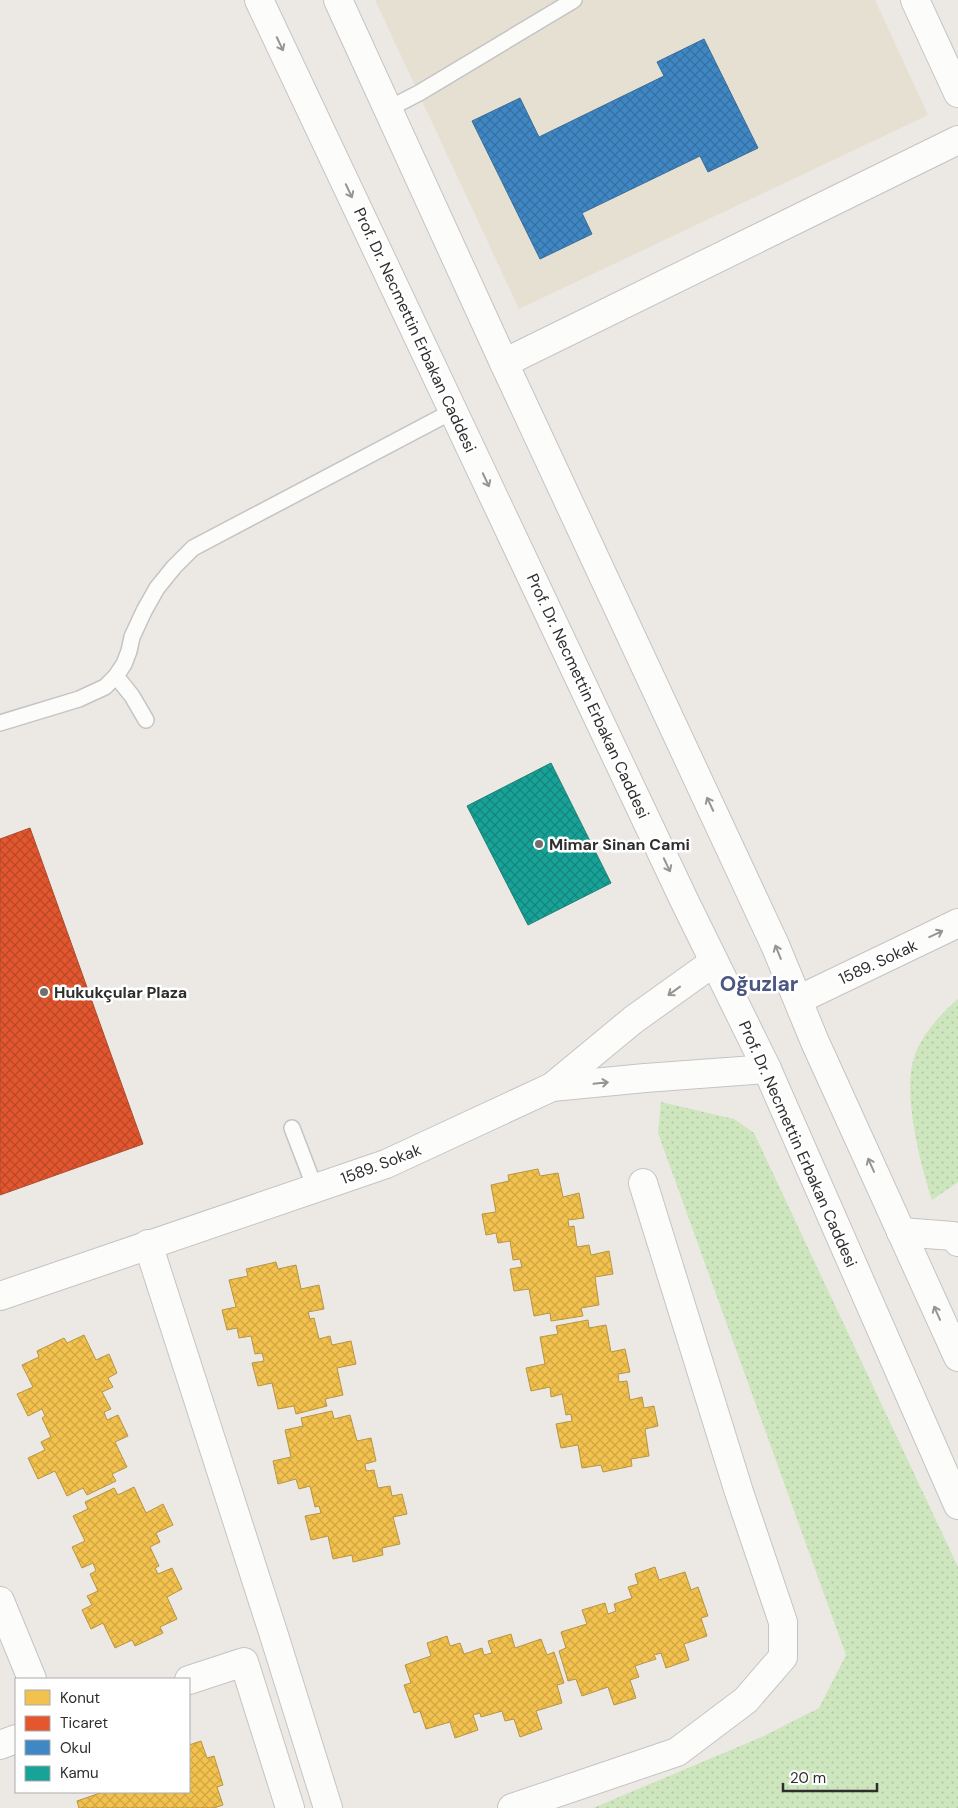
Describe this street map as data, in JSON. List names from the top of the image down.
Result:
{
  "streets": {
    "street": ["Prof. Dr. Necmettin Erbakan Caddesi", "1589. Sokak"]
  },
  "crossings": [
    ["Prof. Dr. Necmettin Erbakan Caddesi", "1589. Sokak"]
  ],
  "districts": ["Oğuzlar"],
  "places": ["Mimar Sinan Cami", "Hukukçular Plaza"],
  "legend": [
    "Konut",
    "Ticaret",
    "Okul",
    "Kamu"
  ],
  "scale_bar": "20 m"
}
